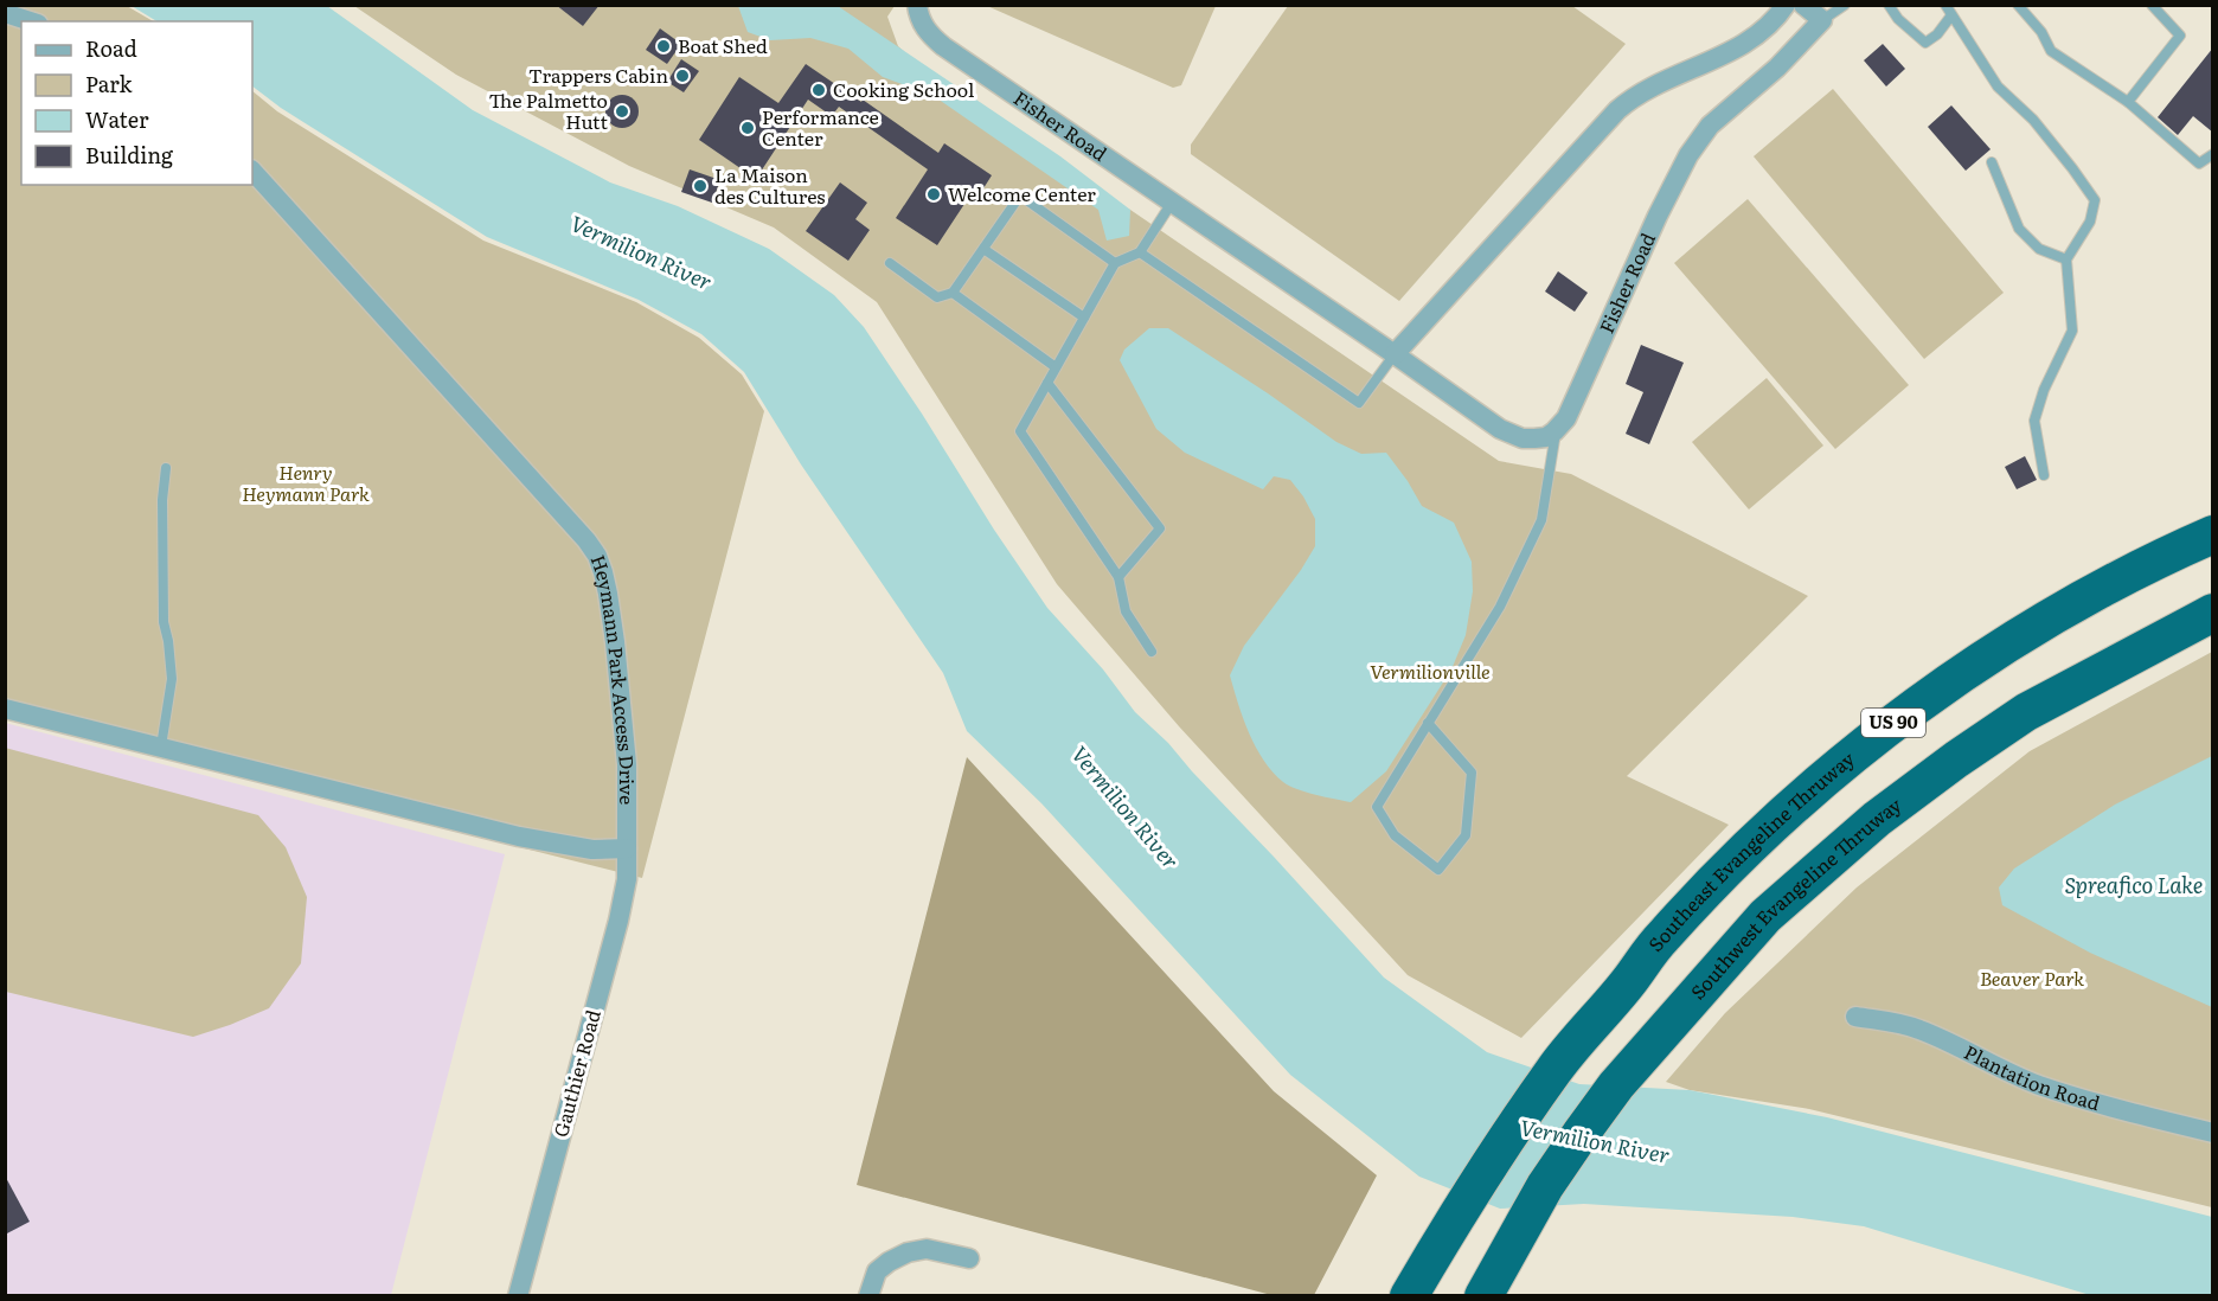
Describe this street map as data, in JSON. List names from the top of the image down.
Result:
{
  "streets": {
    "highway": ["US 90", "Southeast Evangeline Thruway", "Southwest Evangeline Thruway"],
    "street": [
      "Fisher Road",
      "Heymann Park Access Drive",
      "Gauthier Road",
      "Plantation Road"
    ]
  },
  "crossings": [
    ["Heymann Park Access Drive", "Gauthier Road"]
  ],
  "water": ["Vermilion River", "Spreafico Lake"],
  "parks": ["Henry Heymann Park", "Vermilionville", "Beaver Park"],
  "places": [
    "Boat Shed",
    "Trappers Cabin",
    "Cooking School",
    "The Palmetto Hutt",
    "Performance Center",
    "La Maison des Cultures",
    "Welcome Center"
  ],
  "legend": [
    "Road",
    "Park",
    "Water",
    "Building"
  ]
}
